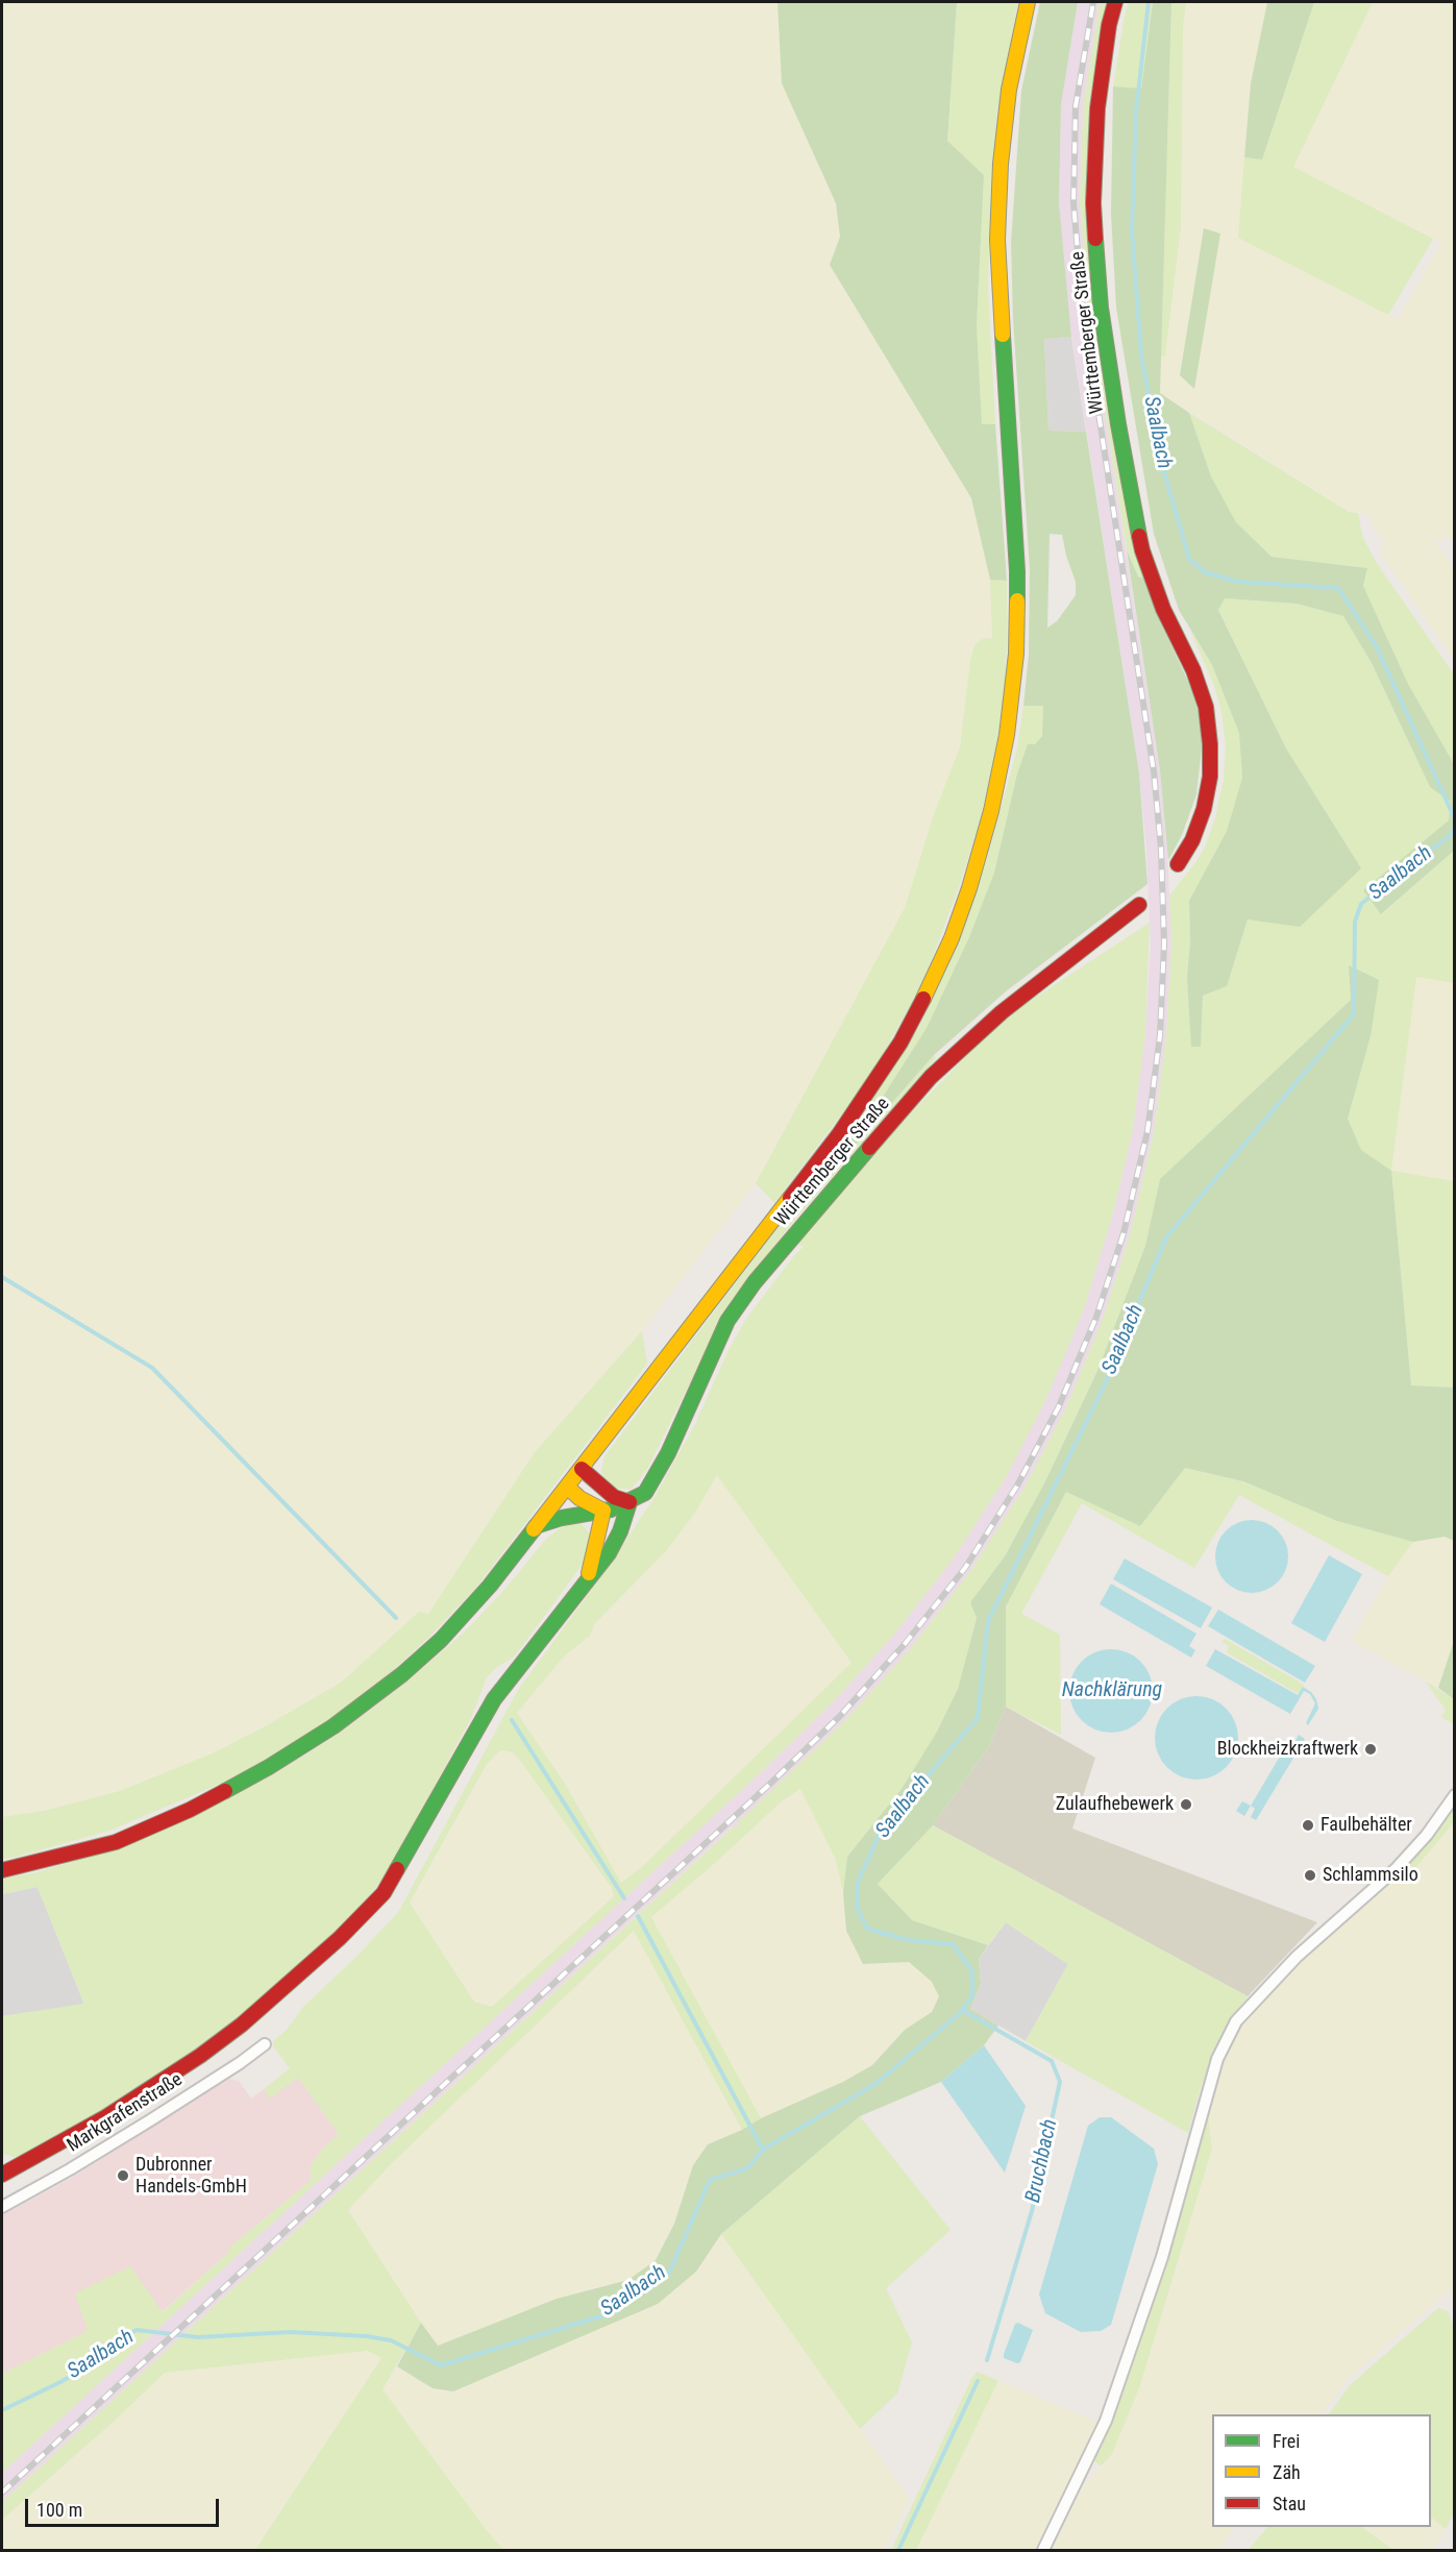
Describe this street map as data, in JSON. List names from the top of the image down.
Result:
{
  "streets": {
    "main road": ["Württemberger Straße", "Markgrafenstraße"]
  },
  "crossings": [
    ["Württemberger Straße", "Markgrafenstraße"]
  ],
  "water": ["Saalbach", "Nachklärung", "Bruchbach"],
  "places": [
    "Blockheizkraftwerk",
    "Zulaufhebewerk",
    "Faulbehälter",
    "Schlammsilo",
    "Dubronner Handels-GmbH"
  ],
  "legend": ["Frei", "Zäh", "Stau"],
  "scale_bar": "100 m"
}
